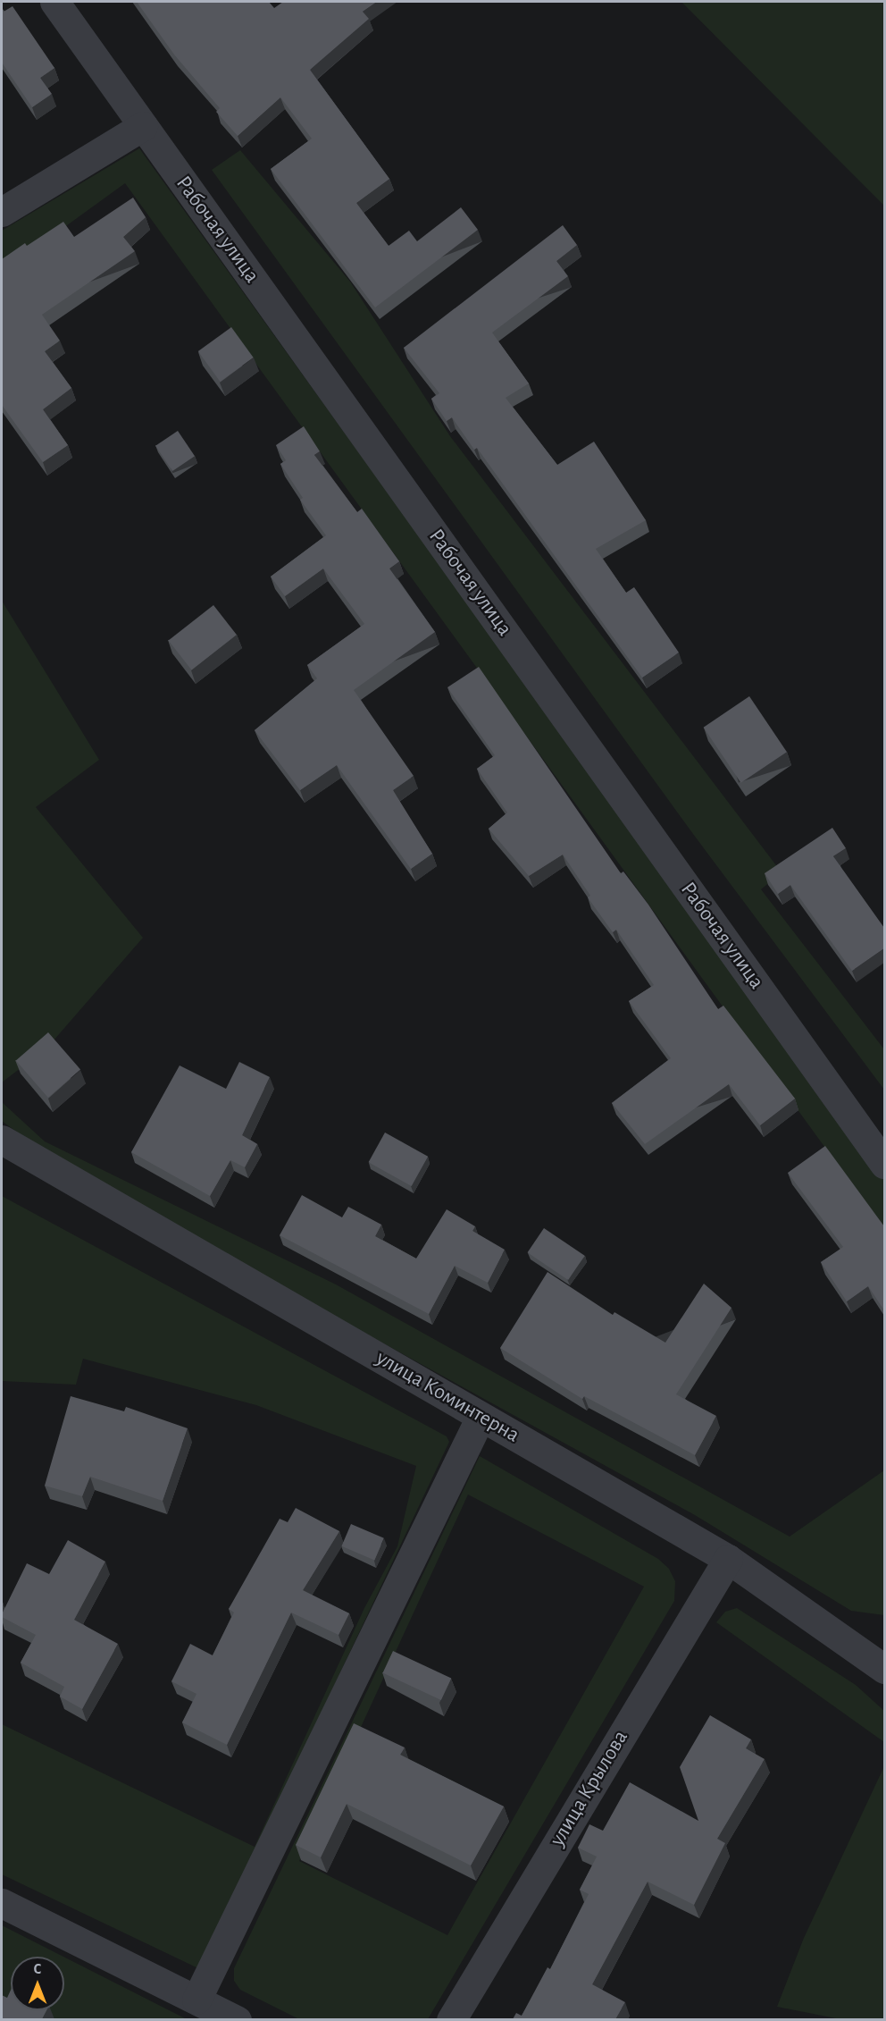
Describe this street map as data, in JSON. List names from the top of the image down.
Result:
{
  "streets": {
    "street": ["Рабочая улица", "улица Коминтерна", "улица Крылова"]
  },
  "crossings": [
    ["улица Коминтерна", "улица Крылова"]
  ],
  "north": "top"
}
